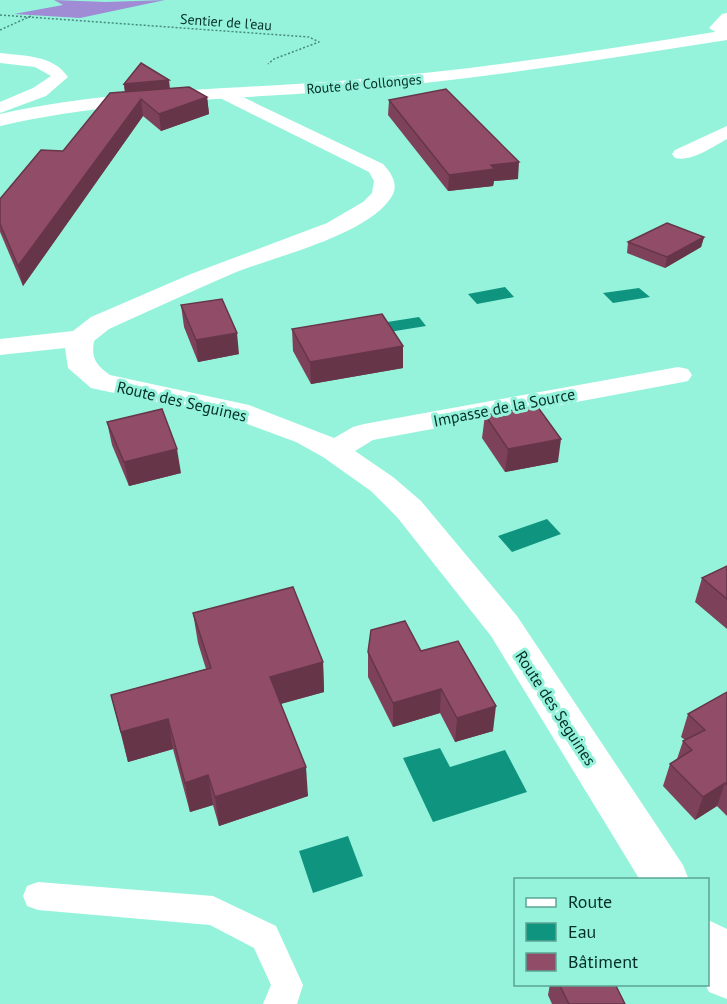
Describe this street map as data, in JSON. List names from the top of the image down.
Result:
{
  "streets": {
    "street": ["Route de Collonges", "Route des Seguines", "Impasse de la Source"],
    "path": ["Sentier de l'eau"]
  },
  "crossings": [
    ["Route des Seguines", "Impasse de la Source"]
  ],
  "legend": ["Route", "Eau", "Bâtiment"]
}
